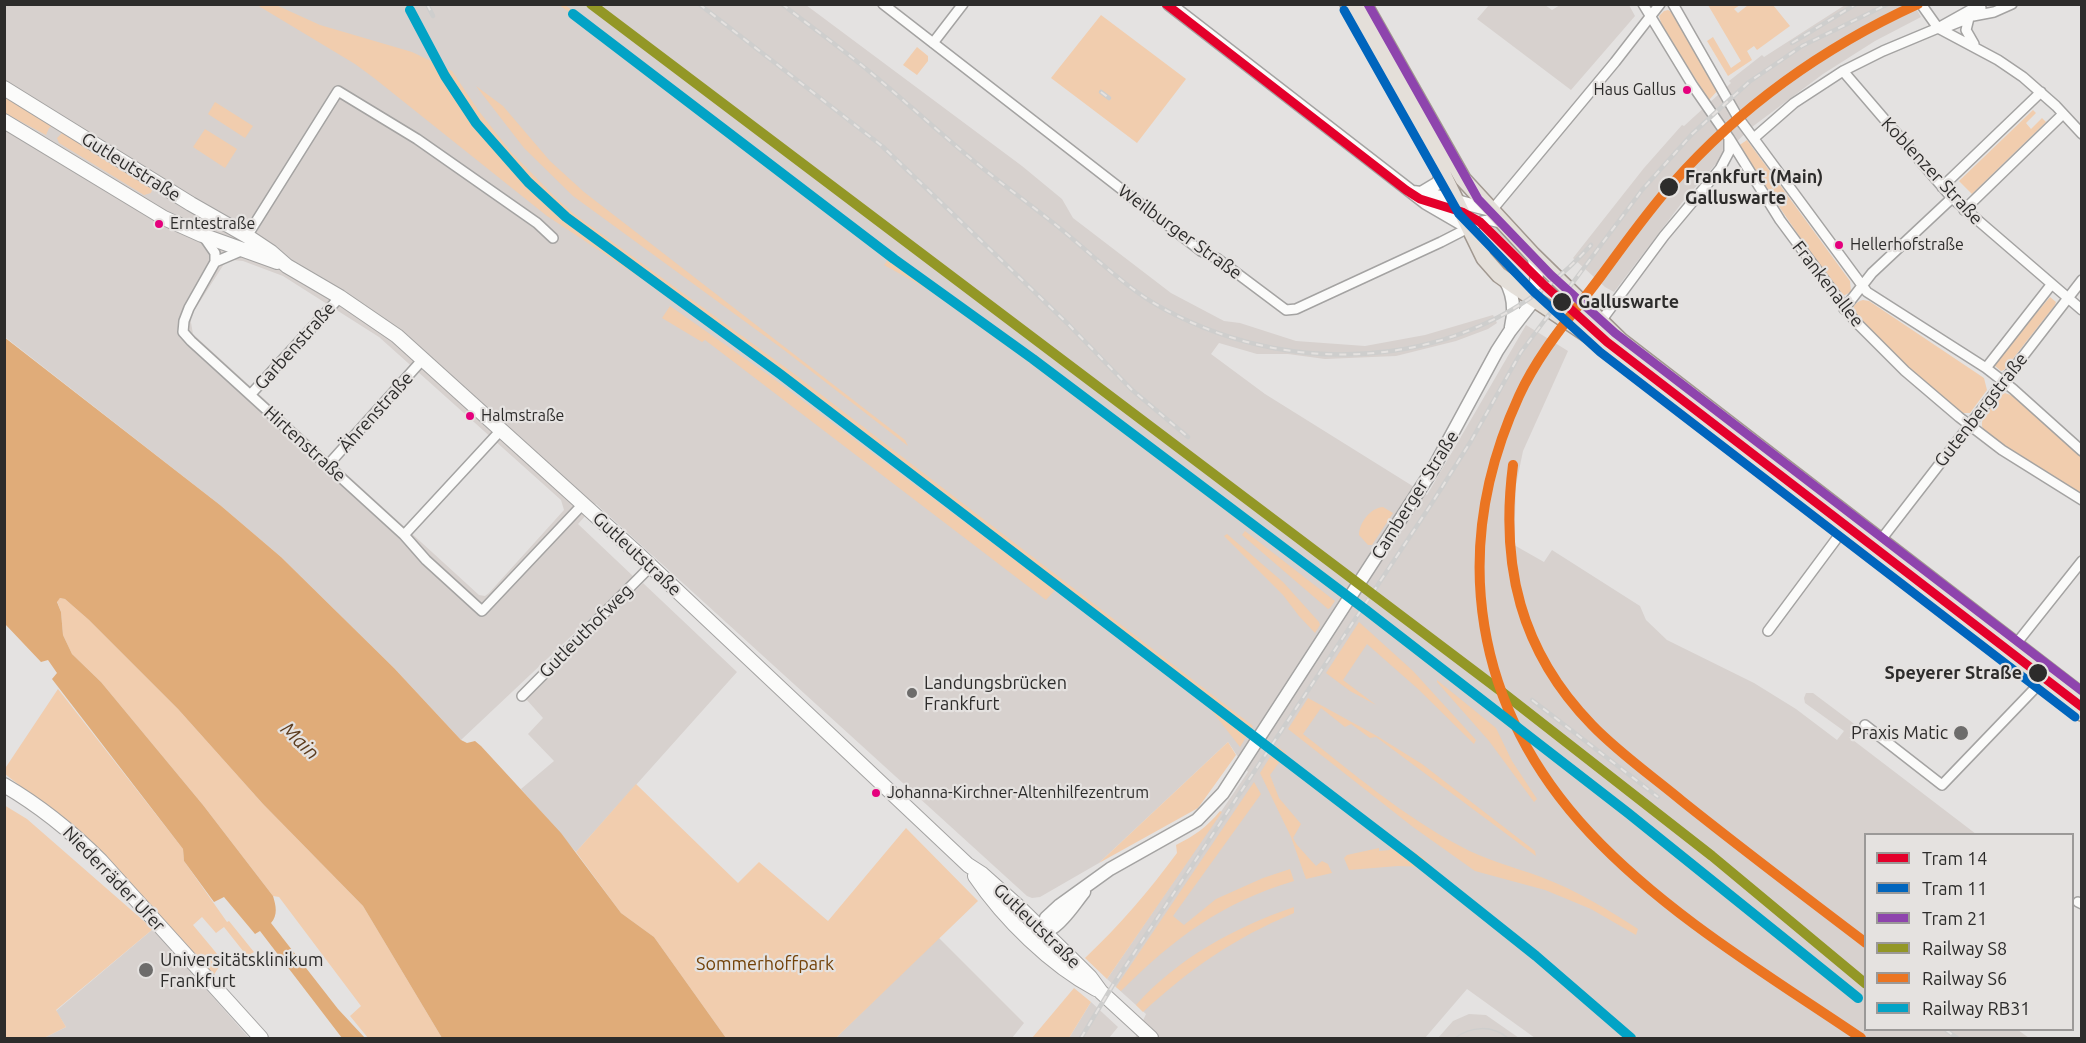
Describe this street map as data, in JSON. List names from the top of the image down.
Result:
{
  "streets": {
    "main road": ["Gutleutstraße", "Niederräder Ufer"],
    "street": [
      "Koblenzer Straße",
      "Weilburger Straße",
      "Frankenallee",
      "Garbenstraße",
      "Gutenbergstraße",
      "Ährenstraße",
      "Hirtenstraße",
      "Camberger Straße",
      "Gutleuthofweg"
    ]
  },
  "crossings": [
    ["Gutleutstraße", "Garbenstraße"],
    ["Gutleutstraße", "Ährenstraße"],
    ["Gutleutstraße", "Hirtenstraße"],
    ["Gutleutstraße", "Camberger Straße"],
    ["Gutleutstraße", "Gutleuthofweg"],
    ["Koblenzer Straße", "Gutenbergstraße"],
    ["Frankenallee", "Gutenbergstraße"],
    ["Garbenstraße", "Hirtenstraße"],
    ["Ährenstraße", "Hirtenstraße"]
  ],
  "water": ["Main"],
  "parks": ["Sommerhoffpark"],
  "places": [
    "Haus Gallus",
    "Frankfurt (Main) Galluswarte",
    "Erntestraße",
    "Hellerhofstraße",
    "Galluswarte",
    "Halmstraße",
    "Speyerer Straße",
    "Landungsbrücken Frankfurt",
    "Praxis Matic",
    "Johanna-Kirchner-Altenhilfezentrum",
    "Universitätsklinikum Frankfurt"
  ],
  "lines": [
    "tram line 14",
    "tram line 21",
    "rail line S8",
    "rail line S6",
    "tram line 11",
    "rail line RB31"
  ],
  "legend": [
    "Tram 14",
    "Tram 11",
    "Tram 21",
    "Railway S8",
    "Railway S6",
    "Railway RB31"
  ]
}
